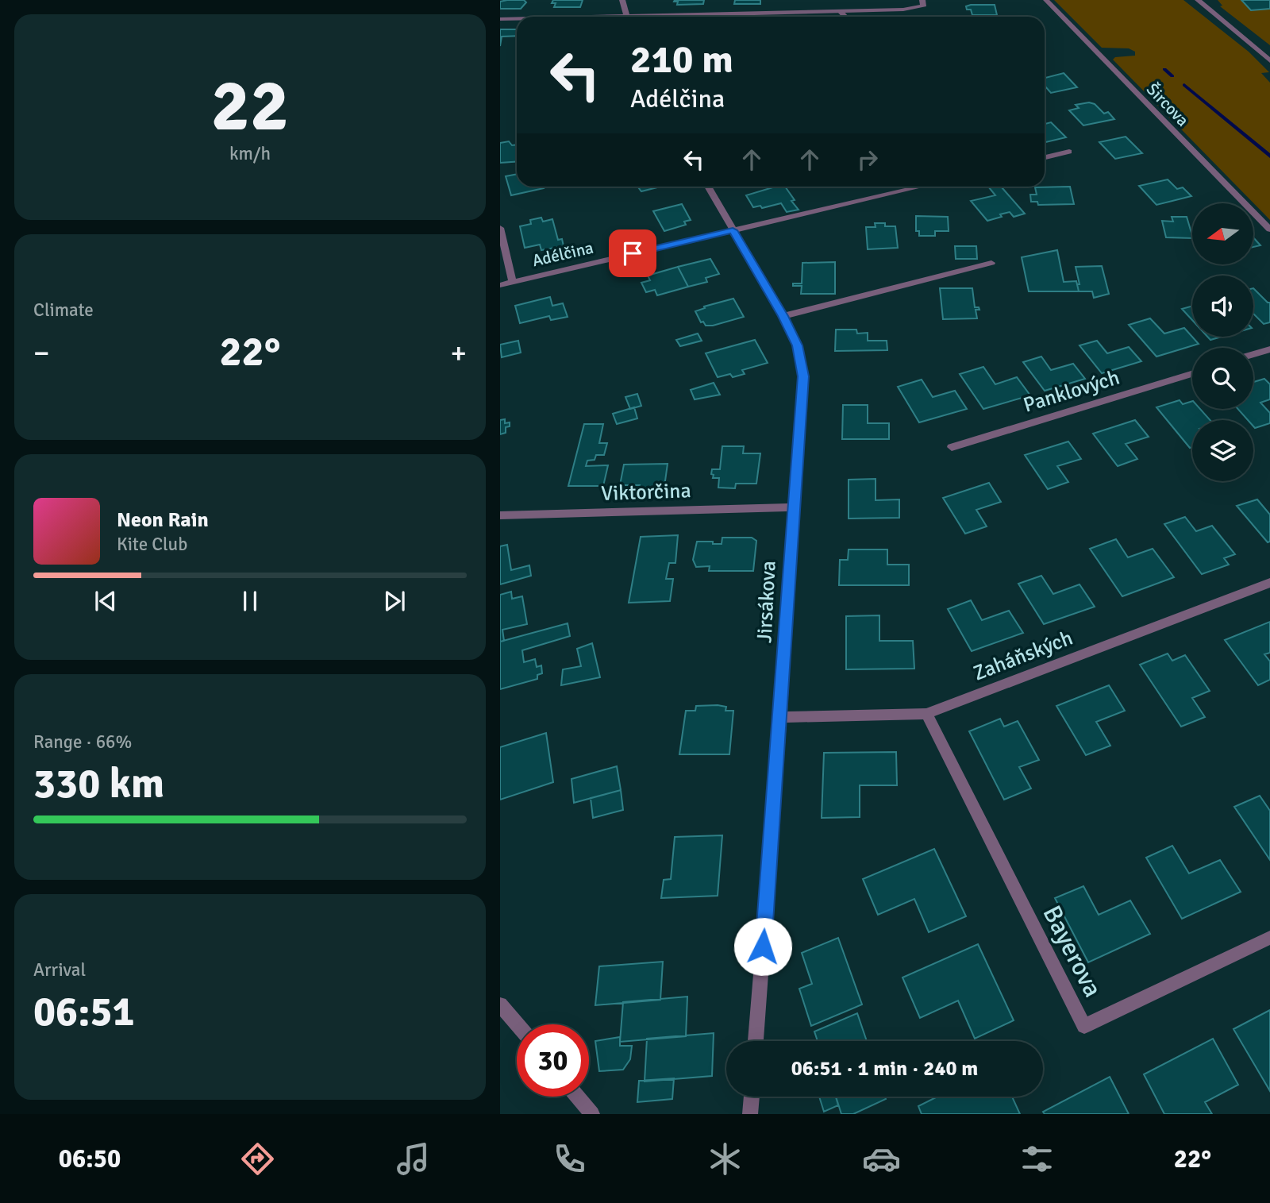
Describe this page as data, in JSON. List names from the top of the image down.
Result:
{
  "streets": {
    "street": [
      "Šircova",
      "Adélčina",
      "Panklových",
      "Viktorčina",
      "Jirsákova",
      "Zaháňských",
      "Bayerova"
    ]
  },
  "crossings": [
    ["Adélčina", "Jirsákova"],
    ["Viktorčina", "Jirsákova"],
    ["Jirsákova", "Zaháňských"],
    ["Zaháňských", "Bayerova"]
  ],
  "north": "left",
  "page": {
    "tile": [
      ["22", "km/h"],
      "Climate",
      ["Range · 66%", "330 km"],
      ["Arrival", "06:51"]
    ],
    "turn": ["210 m", "Adélčina"],
    "heat": ["−", "22°", "+"],
    "song": ["Neon Rain", "Kite Club"],
    "limit": "30",
    "trip": "06:51 · 1 min · 240 m",
    "tabs": ["06:50", "22°"]
  }
}
